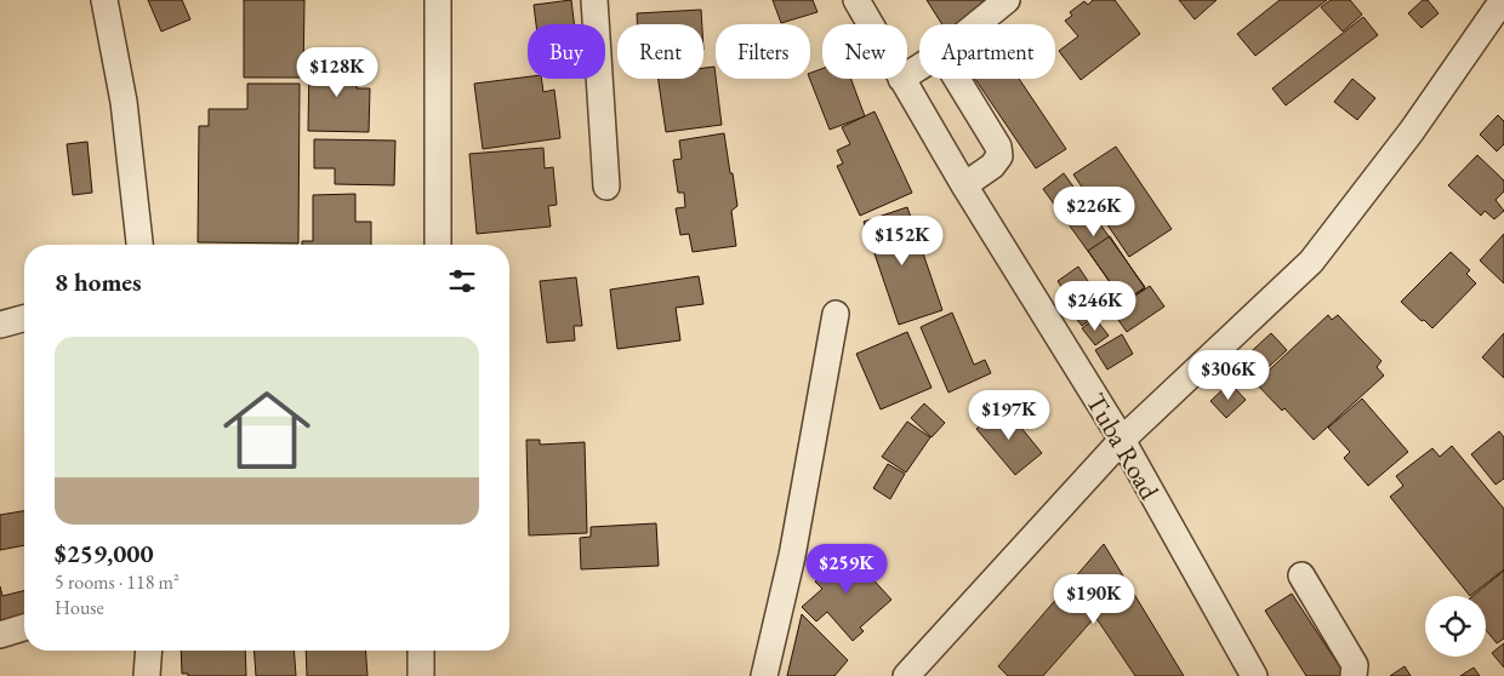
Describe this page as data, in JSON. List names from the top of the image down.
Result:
{
  "streets": {
    "street": ["Tuba Road"]
  },
  "page": {
    "chip": [
      "Buy",
      "Rent",
      "Filters",
      "New",
      "Apartment"
    ],
    "price": [
      "$128K",
      "$226K",
      "$152K",
      "$246K",
      "$306K",
      "$197K",
      "$259K",
      "$190K"
    ],
    "heading": "8 homes",
    "list": [
      {
        "name": "$259,000",
        "note": "5 rooms · 118 m² · House"
      }
    ]
  }
}
